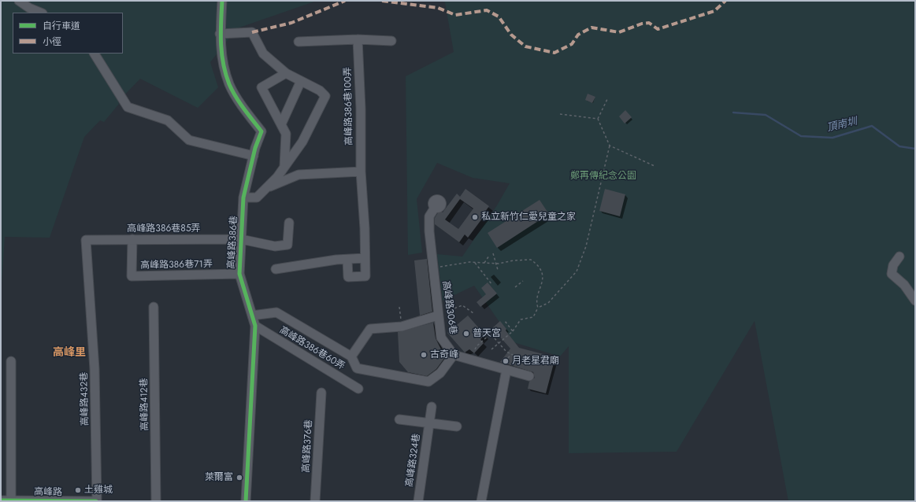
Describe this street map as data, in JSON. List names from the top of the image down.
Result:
{
  "streets": {
    "street": [
      "高峰路386巷100弄",
      "高峰路386巷85弄",
      "高峰路386巷",
      "高峰路386巷71弄",
      "高峰路306巷",
      "高峰路386巷60弄",
      "高峰路432巷",
      "高峰路412巷",
      "高峰路376巷",
      "高峰路324巷",
      "高峰路"
    ]
  },
  "crossings": [
    ["高峰路386巷85弄", "高峰路386巷"],
    ["高峰路386巷85弄", "高峰路386巷71弄"],
    ["高峰路386巷85弄", "高峰路432巷"],
    ["高峰路386巷", "高峰路386巷71弄"],
    ["高峰路386巷", "高峰路386巷60弄"],
    ["高峰路432巷", "高峰路"]
  ],
  "districts": ["高峰里"],
  "water": ["頂南圳"],
  "parks": ["鄭再傳紀念公園"],
  "places": [
    "私立新竹仁愛兒童之家",
    "普天宮",
    "古奇峰",
    "月老星君廟",
    "萊爾富",
    "土雞城"
  ],
  "legend": ["自行車道", "小徑"]
}
